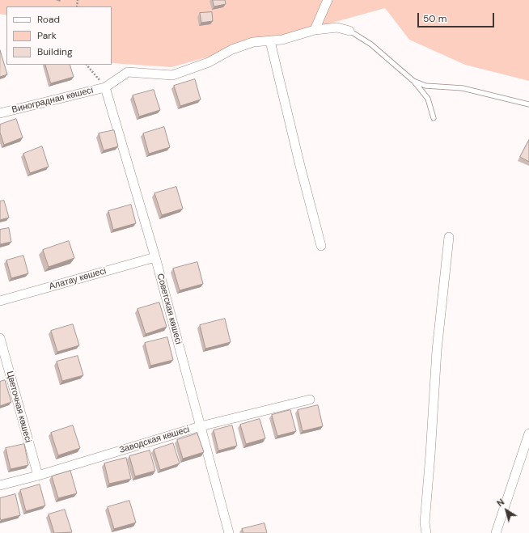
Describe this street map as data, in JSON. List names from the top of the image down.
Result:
{
  "streets": {
    "street": [
      "Виноградная көшесі",
      "Алатау көшесі",
      "Советская көшесі",
      "Цветочная көшесі",
      "Заводская көшесі"
    ]
  },
  "crossings": [
    ["Виноградная көшесі", "Советская көшесі"],
    ["Алатау көшесі", "Советская көшесі"],
    ["Советская көшесі", "Заводская көшесі"],
    ["Цветочная көшесі", "Заводская көшесі"]
  ],
  "legend": ["Road", "Park", "Building"],
  "scale_bar": "50 m",
  "north": "top left"
}
